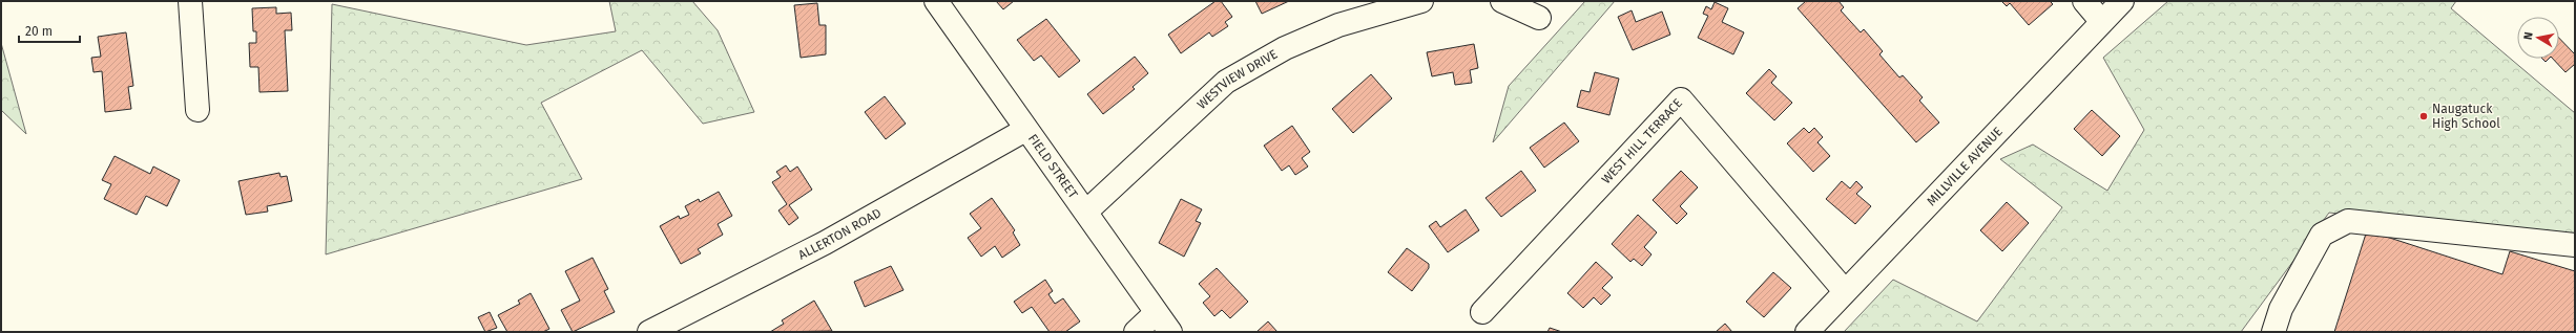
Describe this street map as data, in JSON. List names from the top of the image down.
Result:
{
  "streets": {
    "street": [
      "WESTVIEW DRIVE",
      "WEST HILL TERRACE",
      "MILLVILLE AVENUE",
      "FIELD STREET",
      "ALLERTON ROAD"
    ]
  },
  "crossings": [
    ["WESTVIEW DRIVE", "FIELD STREET"],
    ["WEST HILL TERRACE", "MILLVILLE AVENUE"],
    ["FIELD STREET", "ALLERTON ROAD"]
  ],
  "places": ["Naugatuck High School"],
  "scale_bar": "20 m",
  "north": "left"
}
